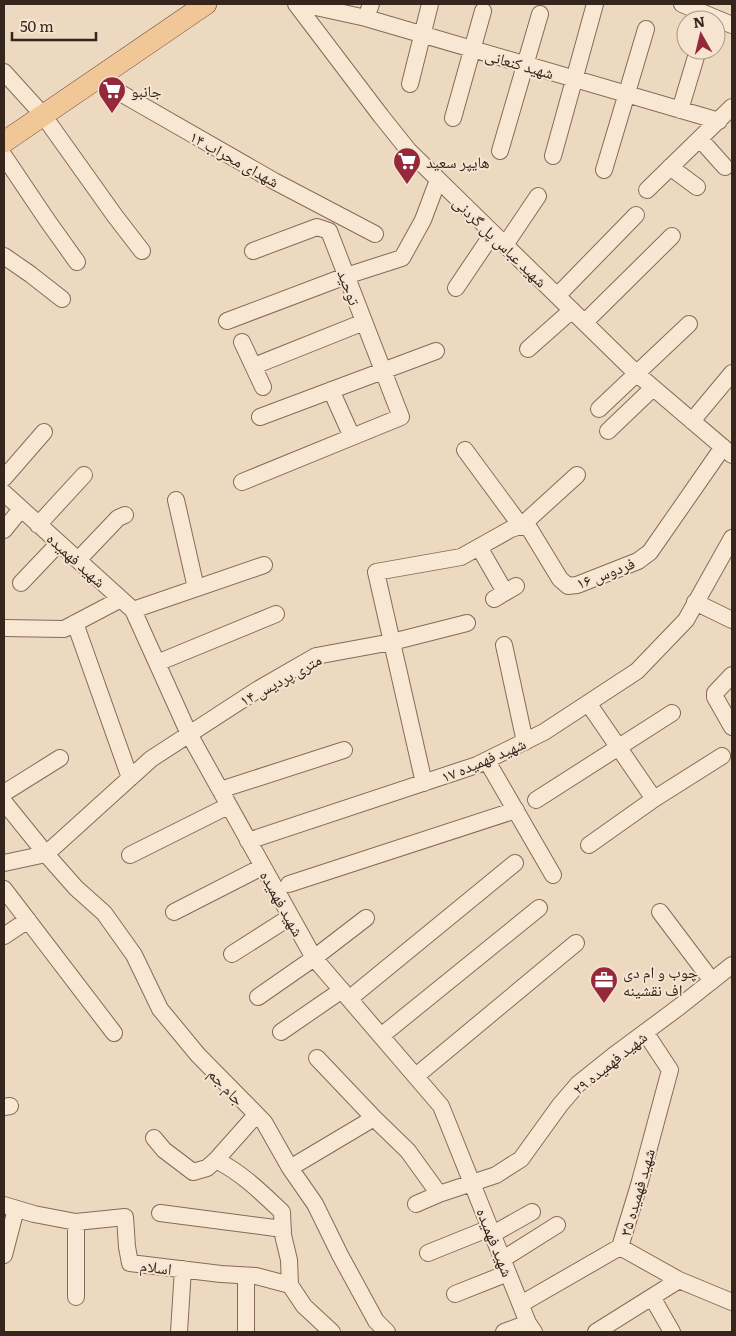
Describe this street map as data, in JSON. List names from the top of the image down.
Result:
{
  "streets": {
    "street": [
      "شهید کنعانی",
      "شهدای محراب ۱۴",
      "شهید عباس پل گردنی",
      "توحید",
      "شهید فهمیده",
      "فردوس ۱۶",
      "۱۴ متری پردیس",
      "شهید فهمیده ۱۷",
      "شهید فهمیده ۲۹",
      "جام جم",
      "شهید فهمیده ۳۵",
      "اسلام"
    ]
  },
  "crossings": [
    ["شهید عباس پل گردنی", "فردوس ۱۶"],
    ["شهید فهمیده", "۱۴ متری پردیس"],
    ["شهید فهمیده", "شهید فهمیده ۱۷"],
    ["شهید فهمیده", "شهید فهمیده ۲۹"],
    ["شهید فهمیده", "شهید فهمیده ۳۵"],
    ["۱۴ متری پردیس", "جام جم"],
    ["شهید فهمیده ۲۹", "شهید فهمیده ۳۵"]
  ],
  "places": {
    "supermarket": ["جانبو", "هایپر سعید"],
    "office": ["چوب و ام دی اف نقشینه"]
  },
  "scale_bar": "50 m",
  "north": "top"
}
